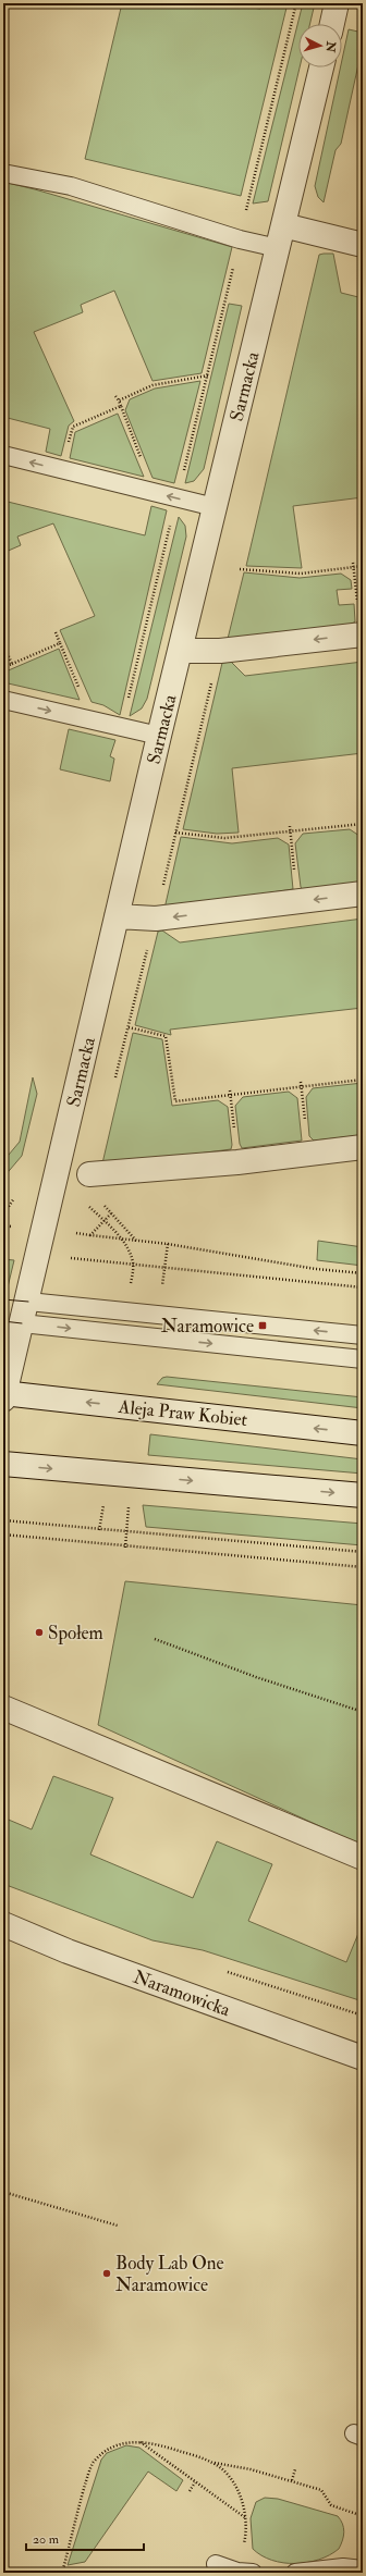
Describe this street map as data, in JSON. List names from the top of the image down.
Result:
{
  "streets": {
    "street": ["Sarmacka", "Aleja Praw Kobiet", "Naramowicka"]
  },
  "crossings": [
    ["Sarmacka", "Aleja Praw Kobiet"]
  ],
  "places": {
    "transit": ["Naramowice"],
    "other": ["Społem", "Body Lab One Naramowice"]
  },
  "scale_bar": "20 m",
  "north": "right"
}
